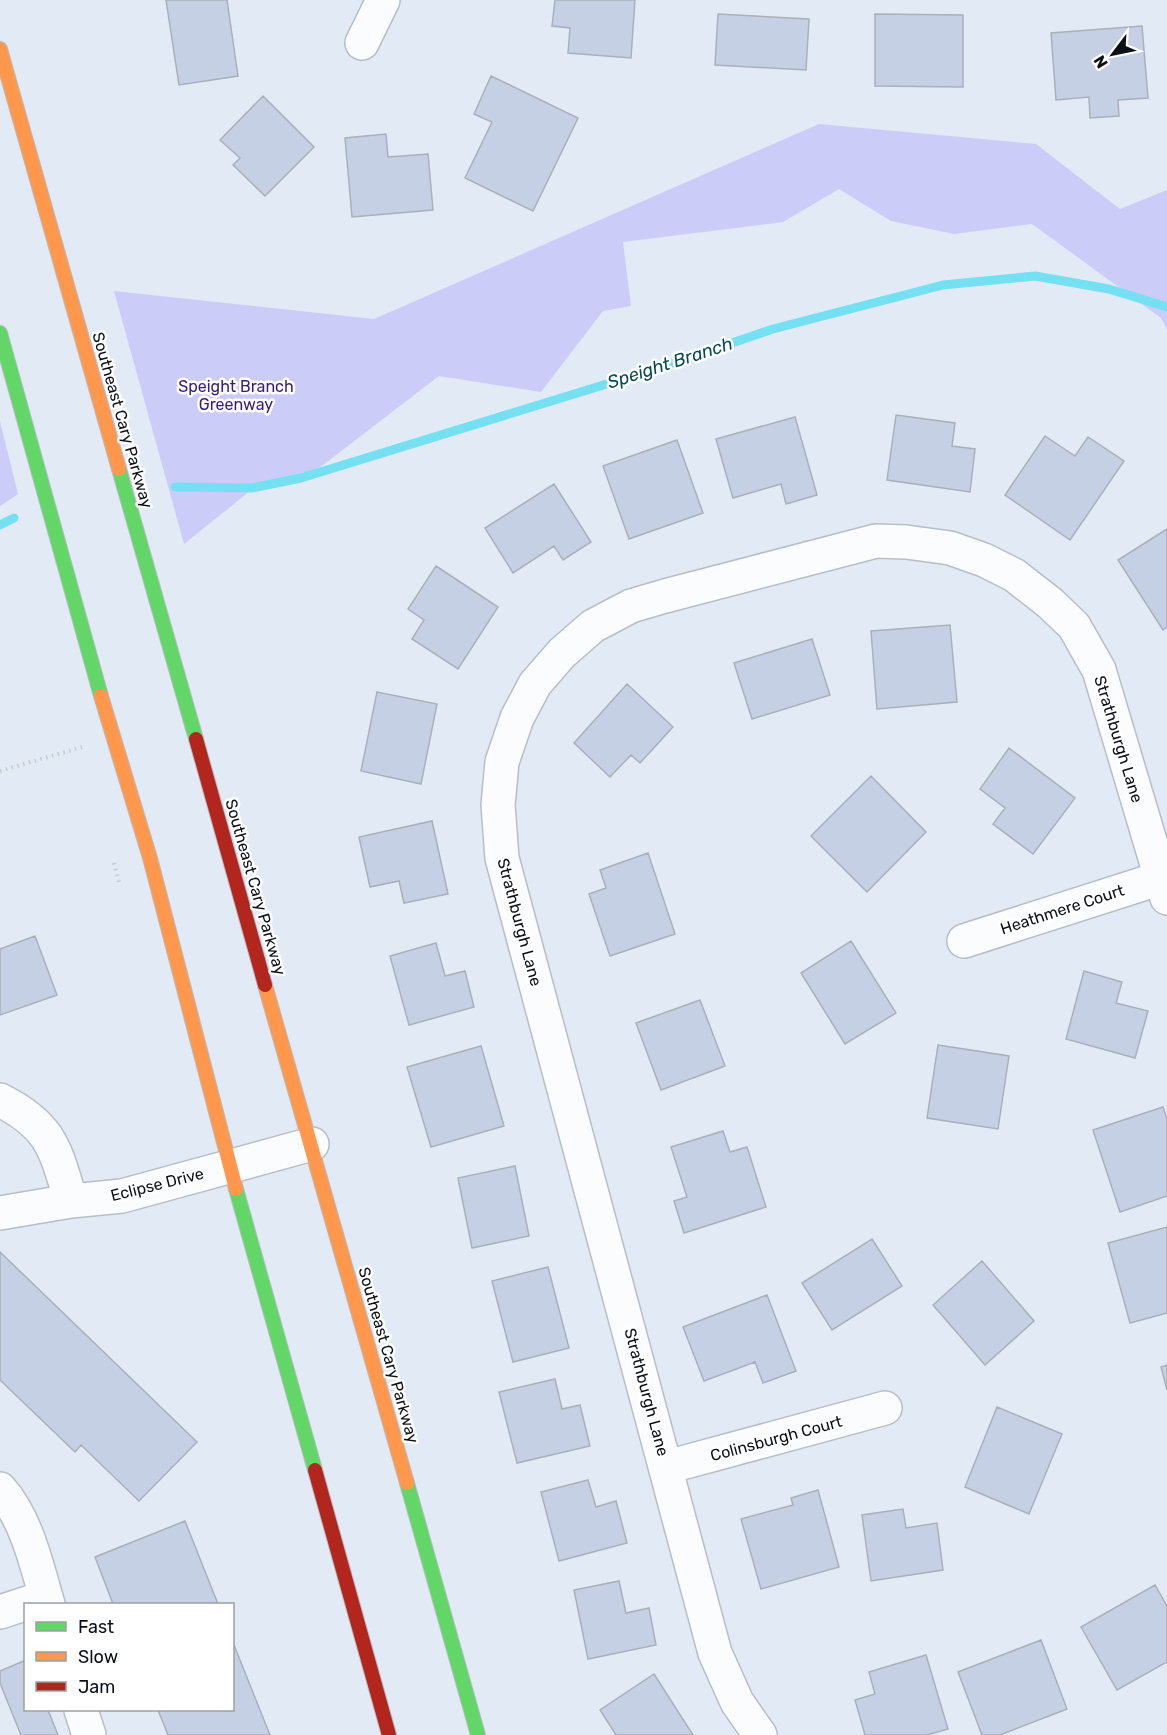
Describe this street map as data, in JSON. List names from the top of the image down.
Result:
{
  "streets": {
    "main road": ["Southeast Cary Parkway"],
    "street": [
      "Strathburgh Lane",
      "Heathmere Court",
      "Eclipse Drive",
      "Colinsburgh Court"
    ]
  },
  "crossings": [
    ["Southeast Cary Parkway", "Eclipse Drive"],
    ["Strathburgh Lane", "Heathmere Court"],
    ["Strathburgh Lane", "Colinsburgh Court"]
  ],
  "water": ["Speight Branch"],
  "parks": ["Speight Branch Greenway"],
  "legend": ["Fast", "Slow", "Jam"],
  "north": "bottom left"
}
